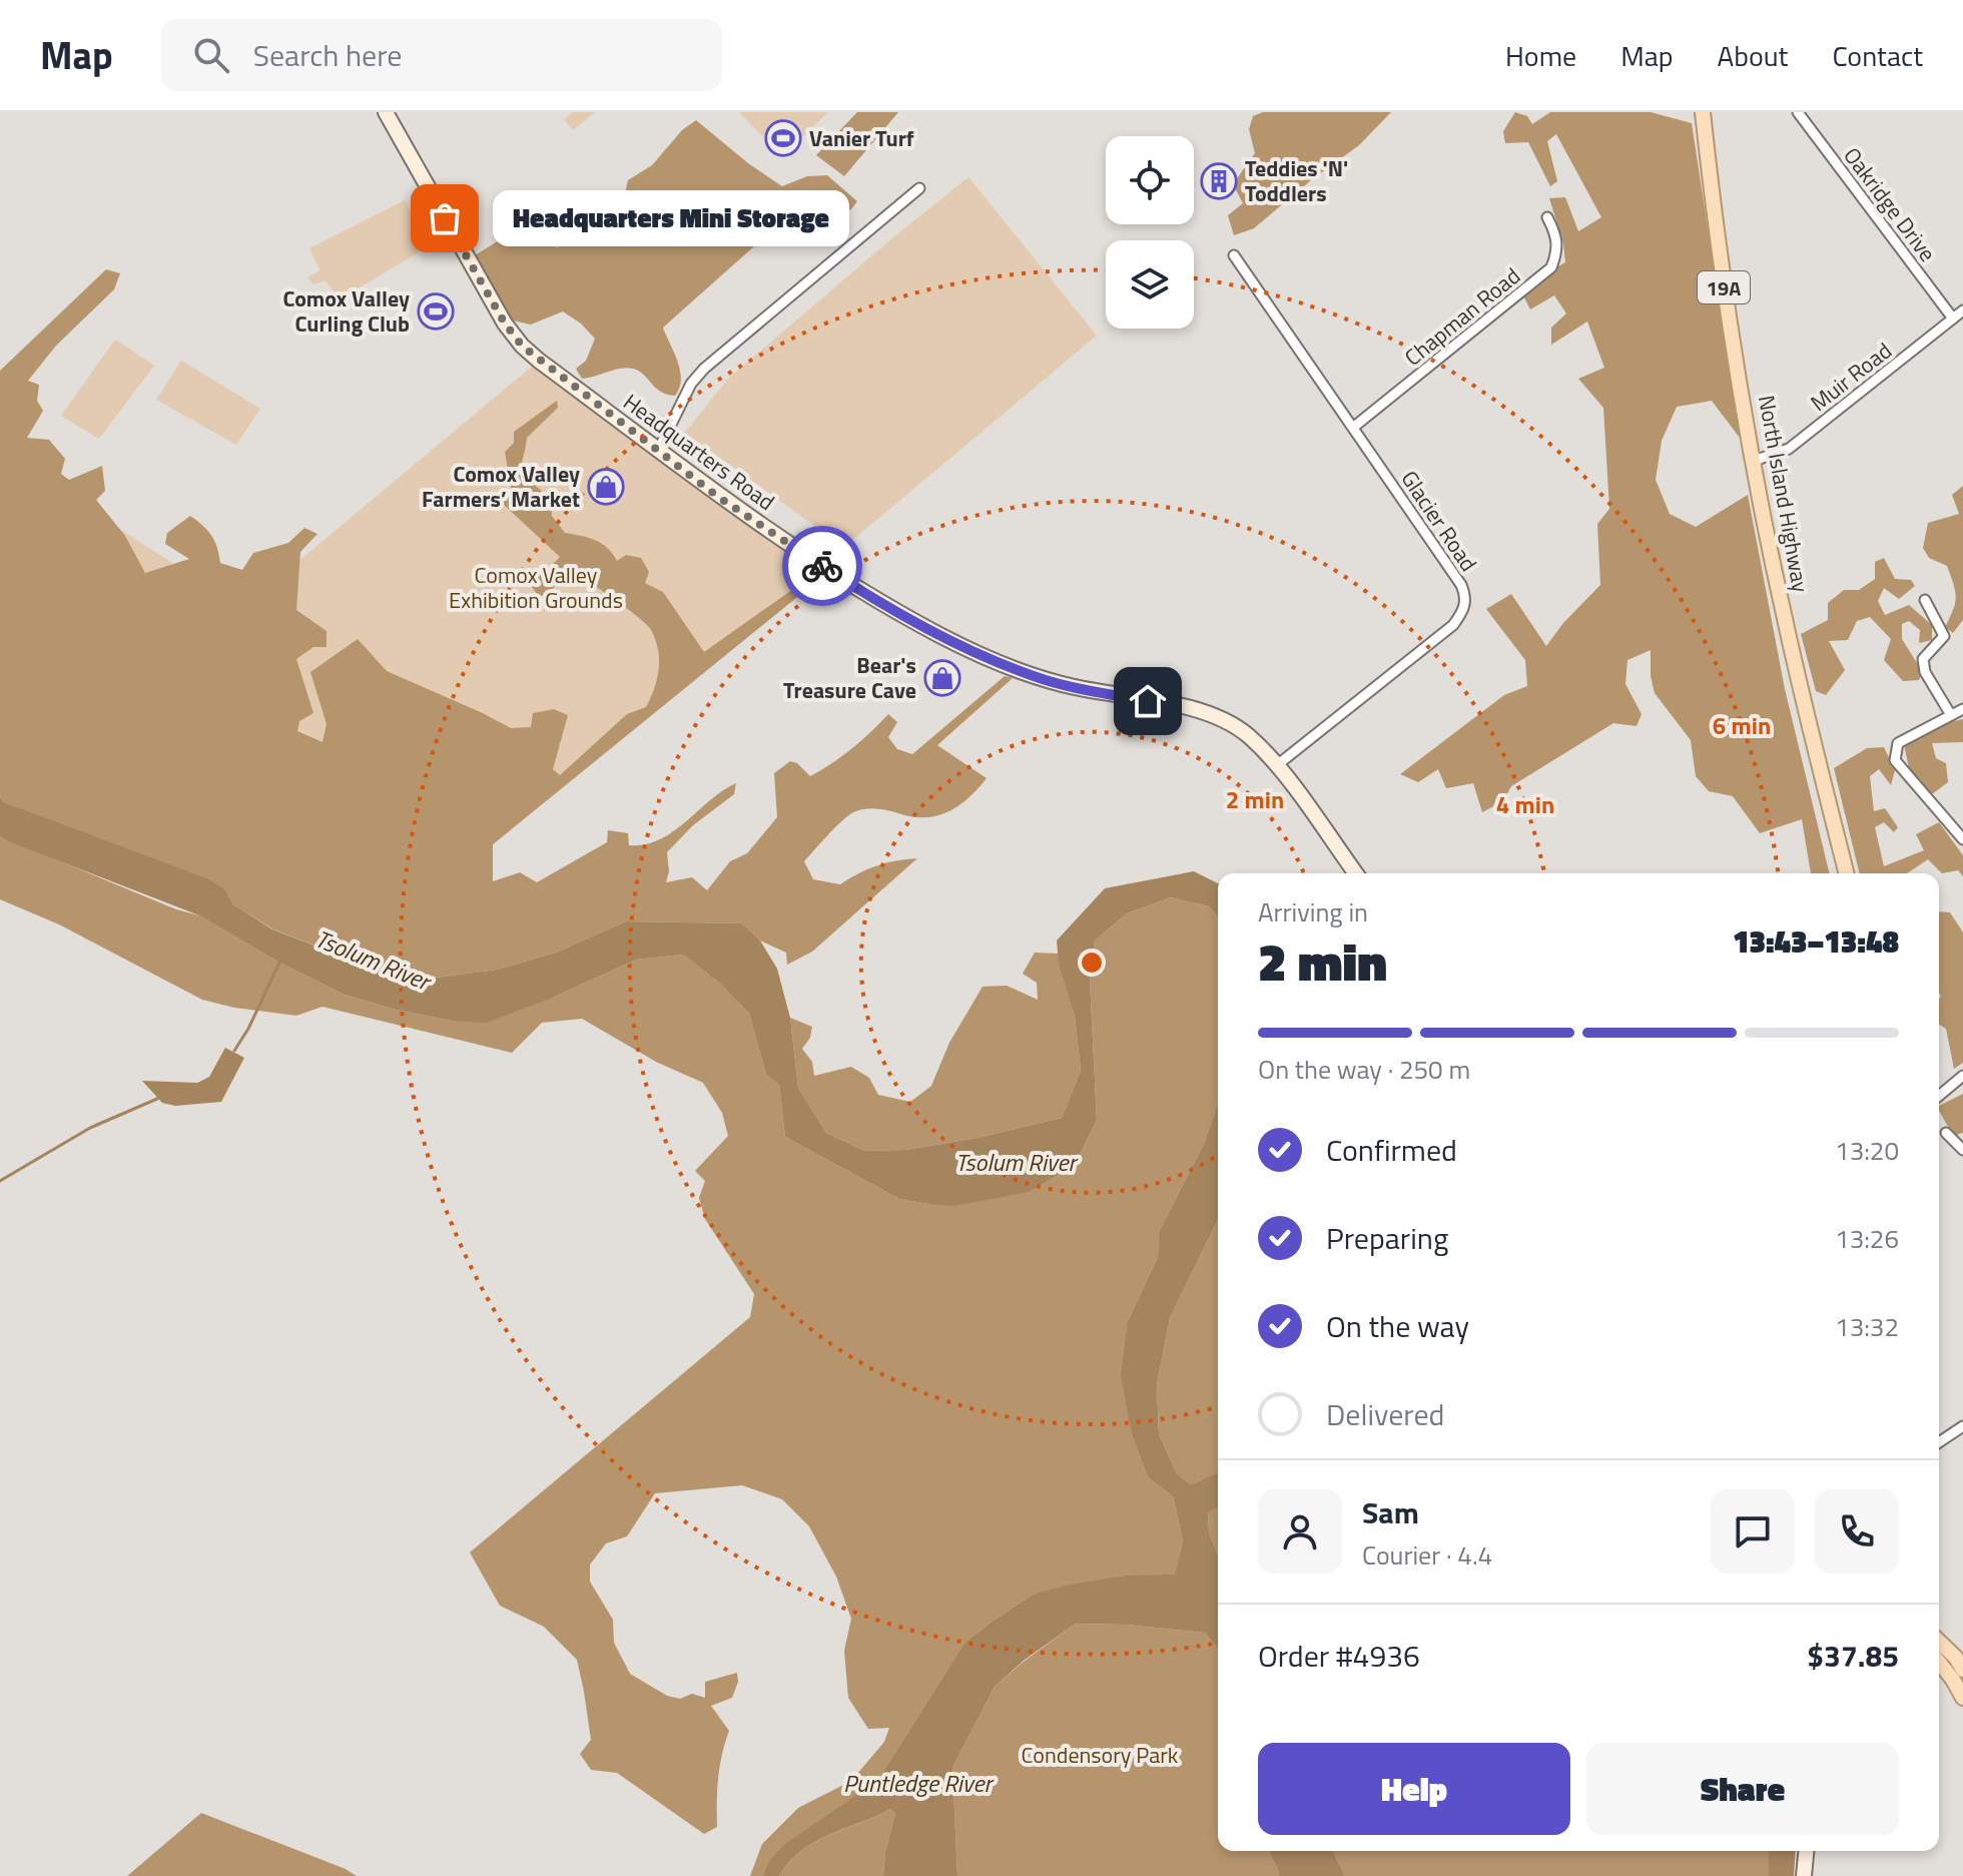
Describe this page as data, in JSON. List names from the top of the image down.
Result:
{
  "streets": {
    "main road": ["19A", "Headquarters Road", "North Island Highway"],
    "street": [
      "Oakridge Drive",
      "Chapman Road",
      "Muir Road",
      "Glacier Road"
    ]
  },
  "crossings": [
    ["Oakridge Drive", "Muir Road"],
    ["Chapman Road", "Glacier Road"],
    ["Muir Road", "North Island Highway"],
    ["Headquarters Road", "Glacier Road"]
  ],
  "water": ["Tsolum River", "Puntledge River"],
  "parks": ["Comox Valley Exhibition Grounds", "Condensory Park"],
  "places": {
    "sports": ["Vanier Turf", "Comox Valley Curling Club"],
    "building": ["Teddies 'N' Toddlers"],
    "other": ["Headquarters Mini Storage"],
    "shop": ["Comox Valley Farmers’ Market", "Bear's Treasure Cave"]
  },
  "page": {
    "header": "Map",
    "search": "Search here",
    "nav": [
      "Home",
      "Map",
      "About",
      "Contact"
    ],
    "bubble": "Headquarters Mini Storage",
    "heading": ["2 min", "Arriving in", "13:43–13:48"],
    "panel": [
      "Sam",
      "Courier · 4.4",
      "Order #4936",
      "$37.85"
    ],
    "bar": "On the way · 250 m",
    "list": [
      ["Confirmed", "13:20"],
      ["Preparing", "13:26"],
      ["On the way", "13:32"],
      "Delivered"
    ],
    "buttons": ["Help", "Share"]
  },
  "rings": ["6 min", "2 min", "4 min"]
}
